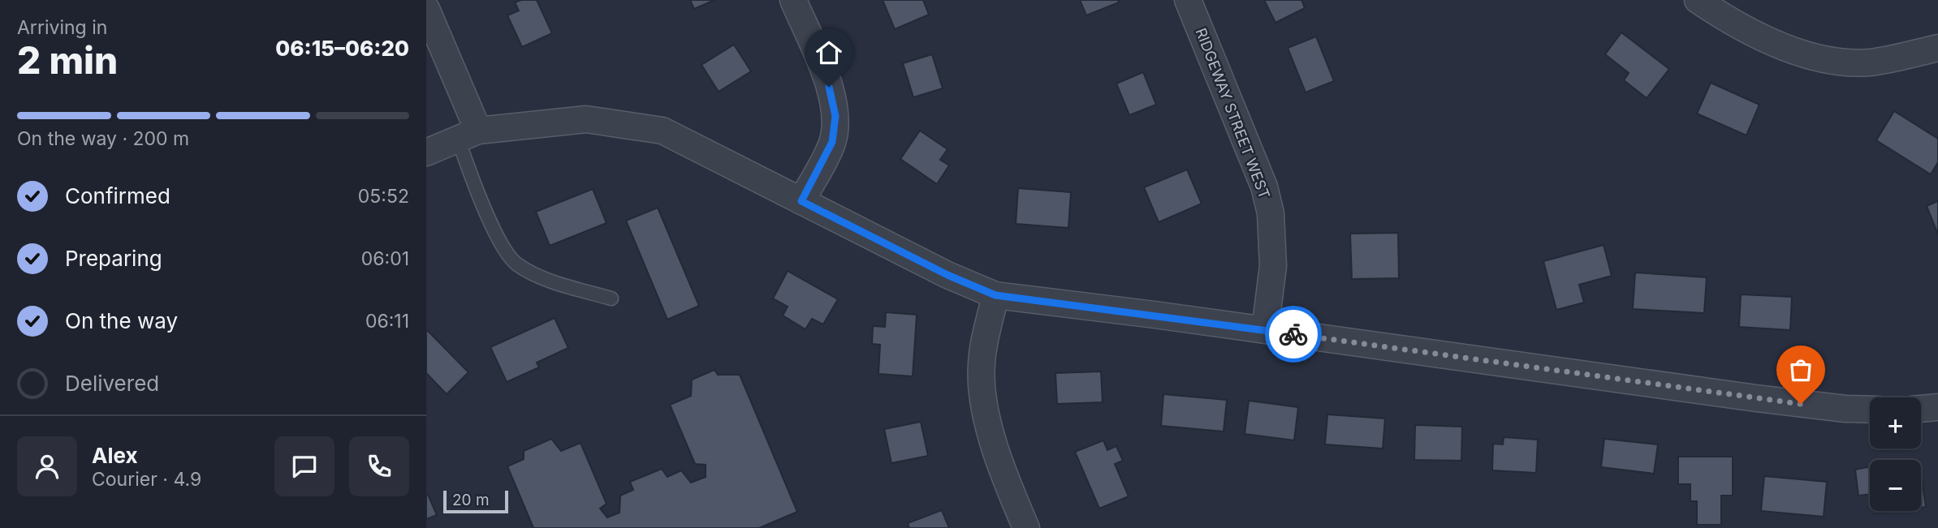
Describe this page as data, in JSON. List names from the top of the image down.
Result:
{
  "streets": {
    "street": ["RIDGEWAY STREET WEST"]
  },
  "scale_bar": "20 m",
  "page": {
    "heading": ["2 min", "Arriving in", "06:15–06:20"],
    "panel": ["Alex", "Courier · 4.9"],
    "bar": "On the way · 200 m",
    "list": [
      ["Confirmed", "05:52"],
      ["Preparing", "06:01"],
      ["On the way", "06:11"],
      "Delivered"
    ],
    "map_buttons": ["+", "−"],
    "scale": "20 m"
  }
}
